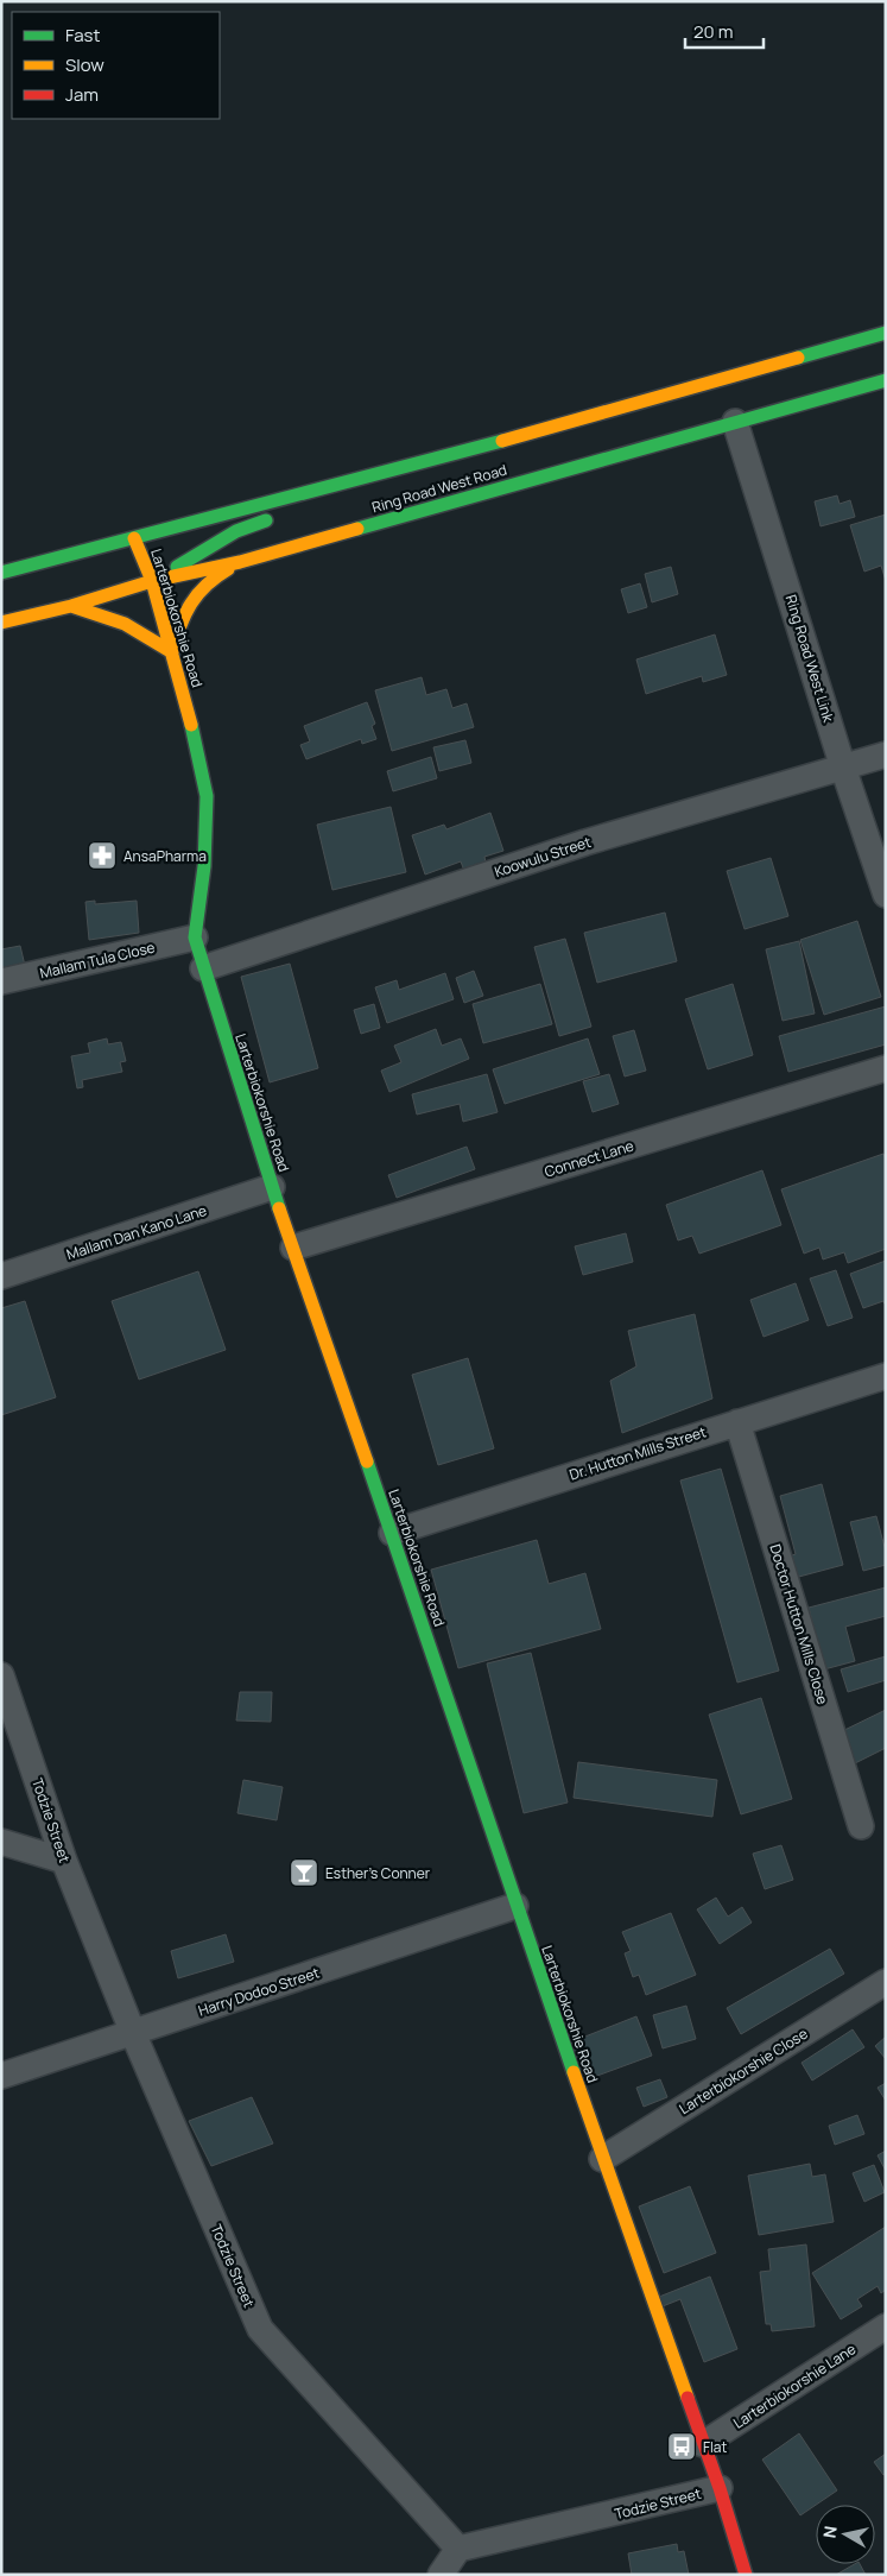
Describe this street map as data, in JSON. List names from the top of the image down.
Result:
{
  "streets": {
    "main road": ["Ring Road West Road", "Larterbiokorshie Road"],
    "street": [
      "Ring Road West Link",
      "Koowulu Street",
      "Mallam Tula Close",
      "Connect Lane",
      "Mallam Dan Kano Lane",
      "Dr. Hutton Mills Street",
      "Doctor Hutton Mills Close",
      "Todzie Street",
      "Harry Dodoo Street",
      "Larterbiokorshie Close",
      "Larterbiokorshie Lane"
    ]
  },
  "crossings": [
    ["Ring Road West Road", "Larterbiokorshie Road"],
    ["Ring Road West Road", "Ring Road West Link"],
    ["Larterbiokorshie Road", "Koowulu Street"],
    ["Larterbiokorshie Road", "Mallam Tula Close"],
    ["Larterbiokorshie Road", "Connect Lane"],
    ["Larterbiokorshie Road", "Mallam Dan Kano Lane"],
    ["Larterbiokorshie Road", "Dr. Hutton Mills Street"],
    ["Larterbiokorshie Road", "Todzie Street"],
    ["Larterbiokorshie Road", "Harry Dodoo Street"],
    ["Larterbiokorshie Road", "Larterbiokorshie Close"],
    ["Larterbiokorshie Road", "Larterbiokorshie Lane"],
    ["Ring Road West Link", "Koowulu Street"],
    ["Dr. Hutton Mills Street", "Doctor Hutton Mills Close"],
    ["Todzie Street", "Harry Dodoo Street"]
  ],
  "places": {
    "pharmacy": ["AnsaPharma"],
    "bar": ["Esther's Conner"],
    "bus stop": ["Flat"]
  },
  "legend": ["Fast", "Slow", "Jam"],
  "scale_bar": "20 m",
  "north": "left"
}
